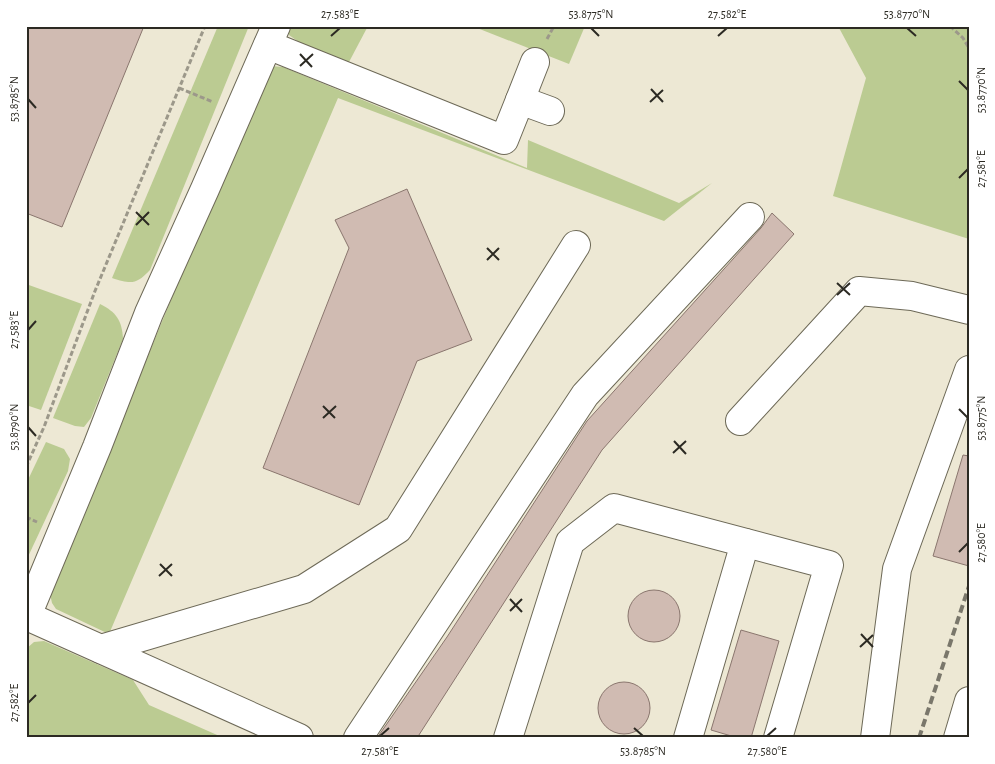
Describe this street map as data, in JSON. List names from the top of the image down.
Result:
{
  "coordinates": [
    "27.583°E",
    "53.8775°N",
    "27.582°E",
    "53.8770°N",
    "53.8785°N",
    "27.581°E",
    "53.8790°N",
    "27.580°E"
  ]
}
